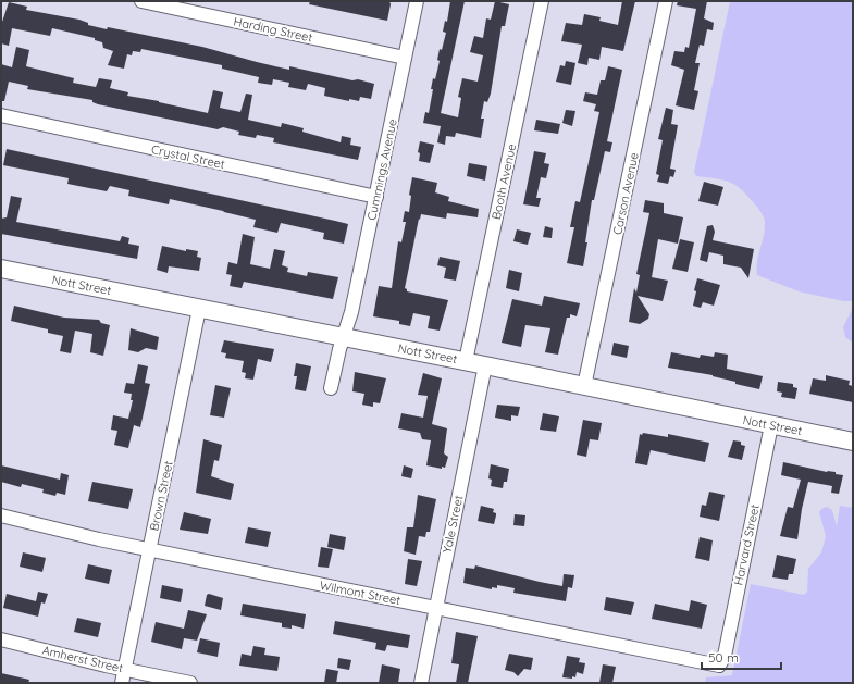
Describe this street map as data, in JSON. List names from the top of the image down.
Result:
{
  "streets": {
    "street": [
      "Harding Street",
      "Crystal Street",
      "Cummings Avenue",
      "Booth Avenue",
      "Carson Avenue",
      "Nott Street",
      "Brown Street",
      "Yale Street",
      "Harvard Street",
      "Wilmont Street",
      "Amherst Street"
    ]
  },
  "crossings": [
    ["Harding Street", "Cummings Avenue"],
    ["Crystal Street", "Cummings Avenue"],
    ["Cummings Avenue", "Nott Street"],
    ["Booth Avenue", "Nott Street"],
    ["Carson Avenue", "Nott Street"],
    ["Nott Street", "Brown Street"],
    ["Nott Street", "Yale Street"],
    ["Nott Street", "Harvard Street"],
    ["Brown Street", "Wilmont Street"],
    ["Brown Street", "Amherst Street"],
    ["Yale Street", "Wilmont Street"],
    ["Harvard Street", "Wilmont Street"]
  ],
  "scale_bar": "50 m"
}
